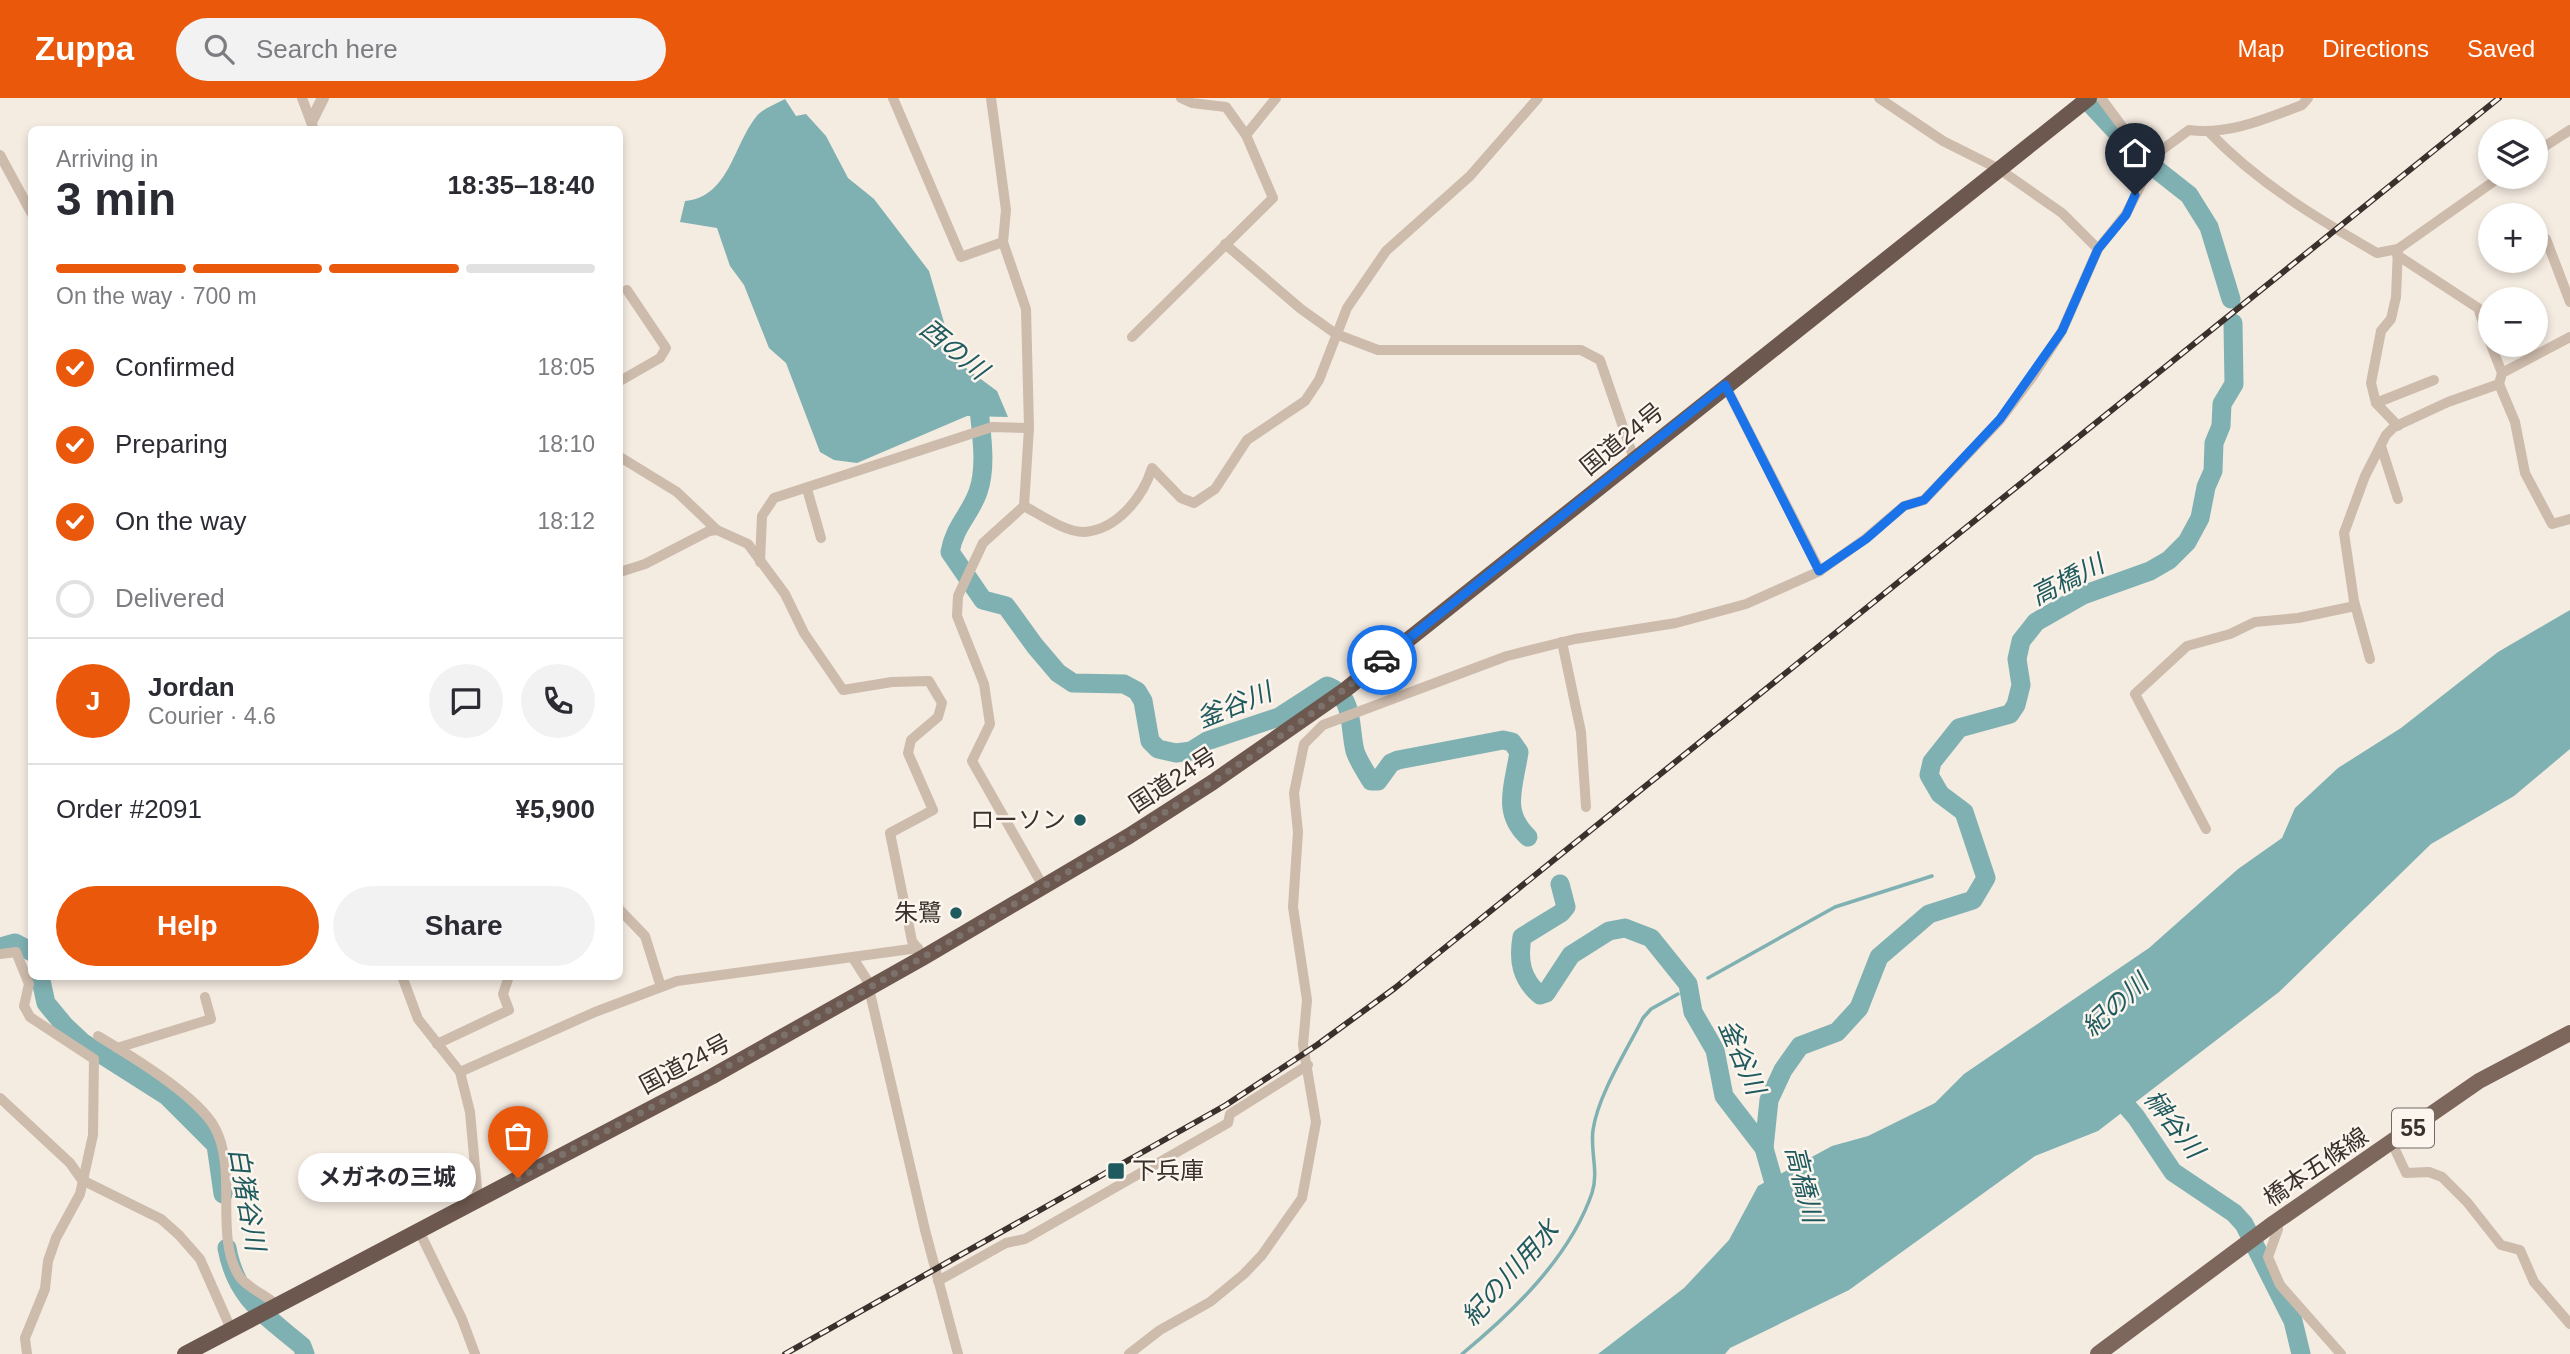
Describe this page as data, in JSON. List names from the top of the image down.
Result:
{
  "streets": {
    "highway": ["国道24号"],
    "main road": ["55", "橋本五條線"]
  },
  "water": [
    "西の川",
    "高橋川",
    "釜谷川",
    "紀の川",
    "榊谷川",
    "白猪谷川",
    "紀の川用水"
  ],
  "places": {
    "other": ["ローソン", "朱鷺", "メガネの三城"],
    "transit": ["下兵庫"]
  },
  "page": {
    "header": "Zuppa",
    "search": "Search here",
    "nav": ["Map", "Directions", "Saved"],
    "map_buttons": ["+", "−"],
    "heading": ["3 min", "Arriving in", "18:35–18:40"],
    "panel": [
      "Jordan",
      "Courier · 4.6",
      "Order #2091",
      "¥5,900"
    ],
    "bar": "On the way · 700 m",
    "list": [
      ["Confirmed", "18:05"],
      ["Preparing", "18:10"],
      ["On the way", "18:12"],
      "Delivered"
    ],
    "round": "J",
    "buttons": ["Help", "Share"],
    "bubble": "メガネの三城"
  }
}
